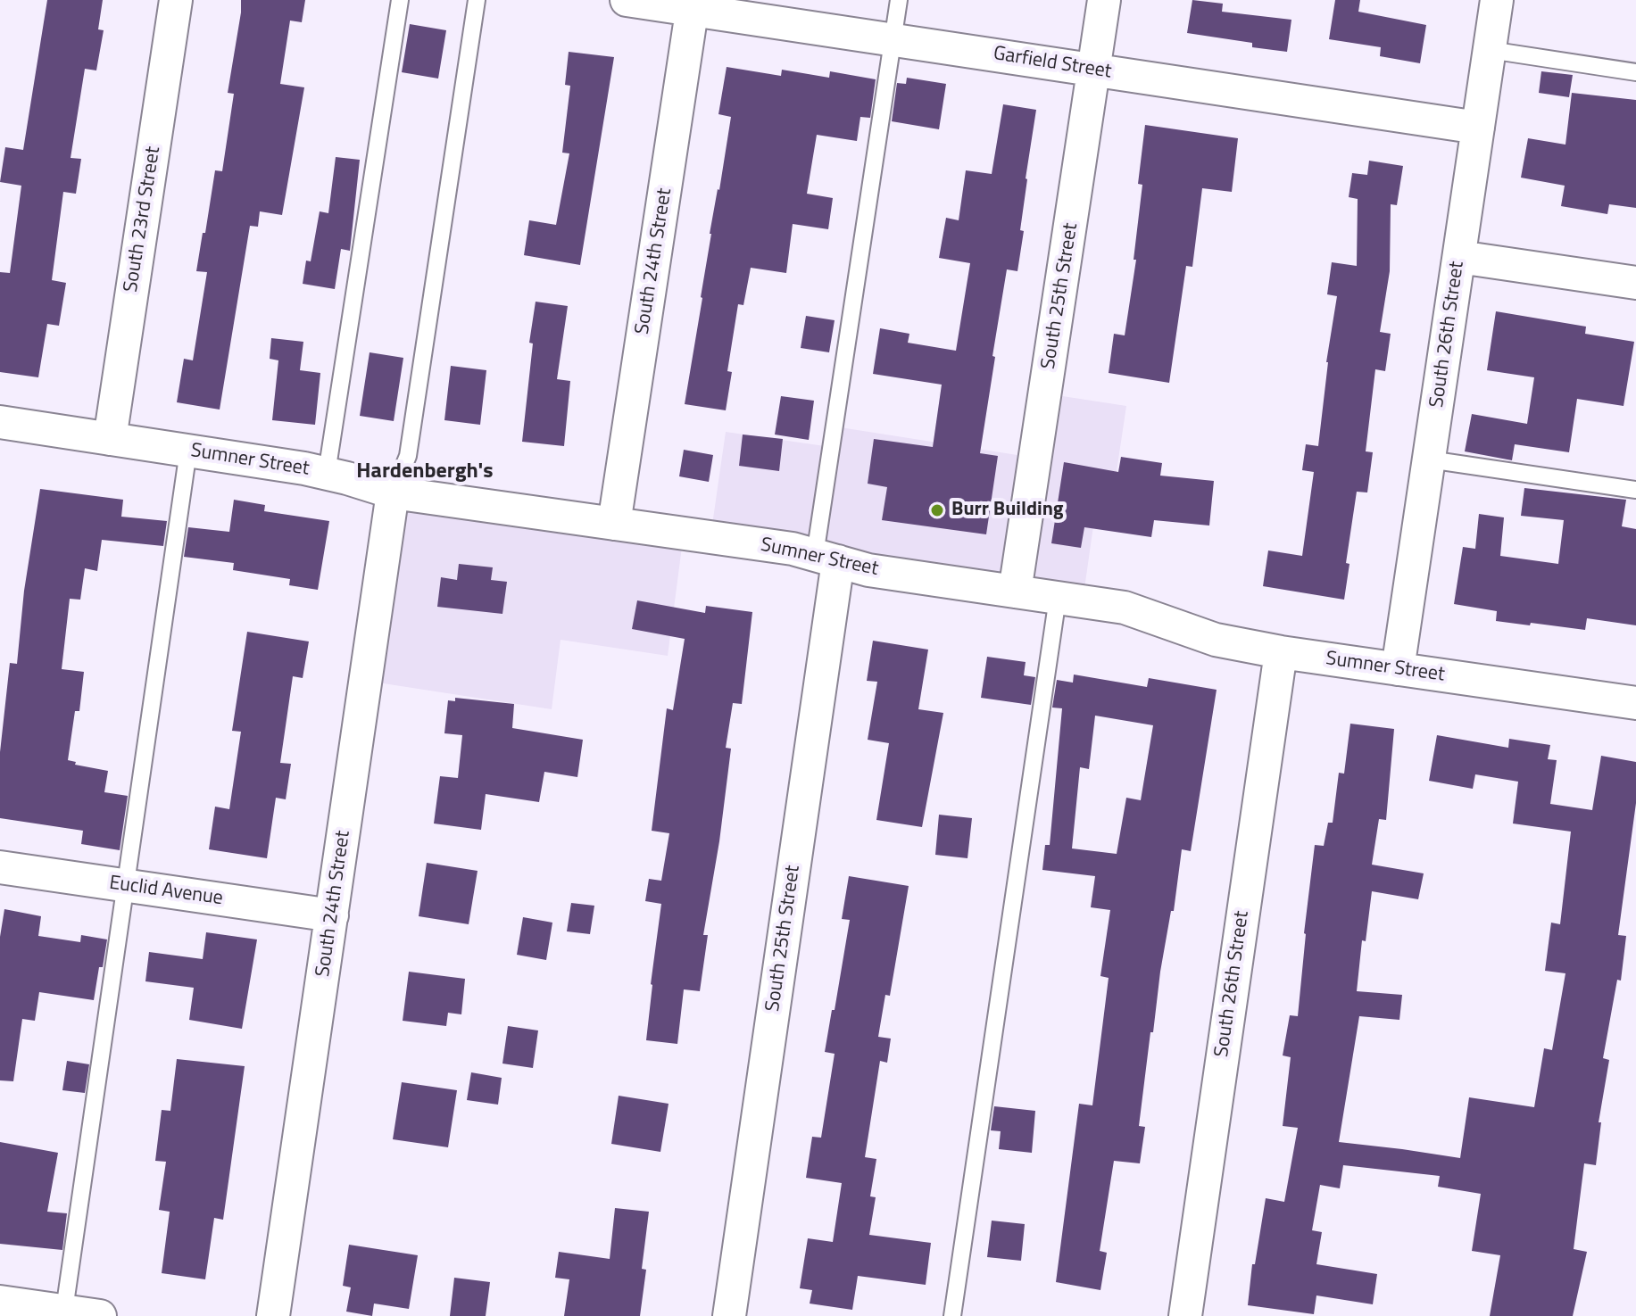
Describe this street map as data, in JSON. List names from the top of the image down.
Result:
{
  "streets": {
    "street": [
      "Garfield Street",
      "South 23rd Street",
      "South 24th Street",
      "South 25th Street",
      "South 26th Street",
      "Sumner Street",
      "Euclid Avenue"
    ]
  },
  "crossings": [
    ["Garfield Street", "South 24th Street"],
    ["Garfield Street", "South 25th Street"],
    ["Garfield Street", "South 26th Street"],
    ["South 23rd Street", "Sumner Street"],
    ["South 24th Street", "Sumner Street"],
    ["South 24th Street", "Euclid Avenue"],
    ["South 25th Street", "Sumner Street"],
    ["South 26th Street", "Sumner Street"]
  ],
  "districts": ["Hardenbergh's"],
  "places": ["Burr Building"]
}
